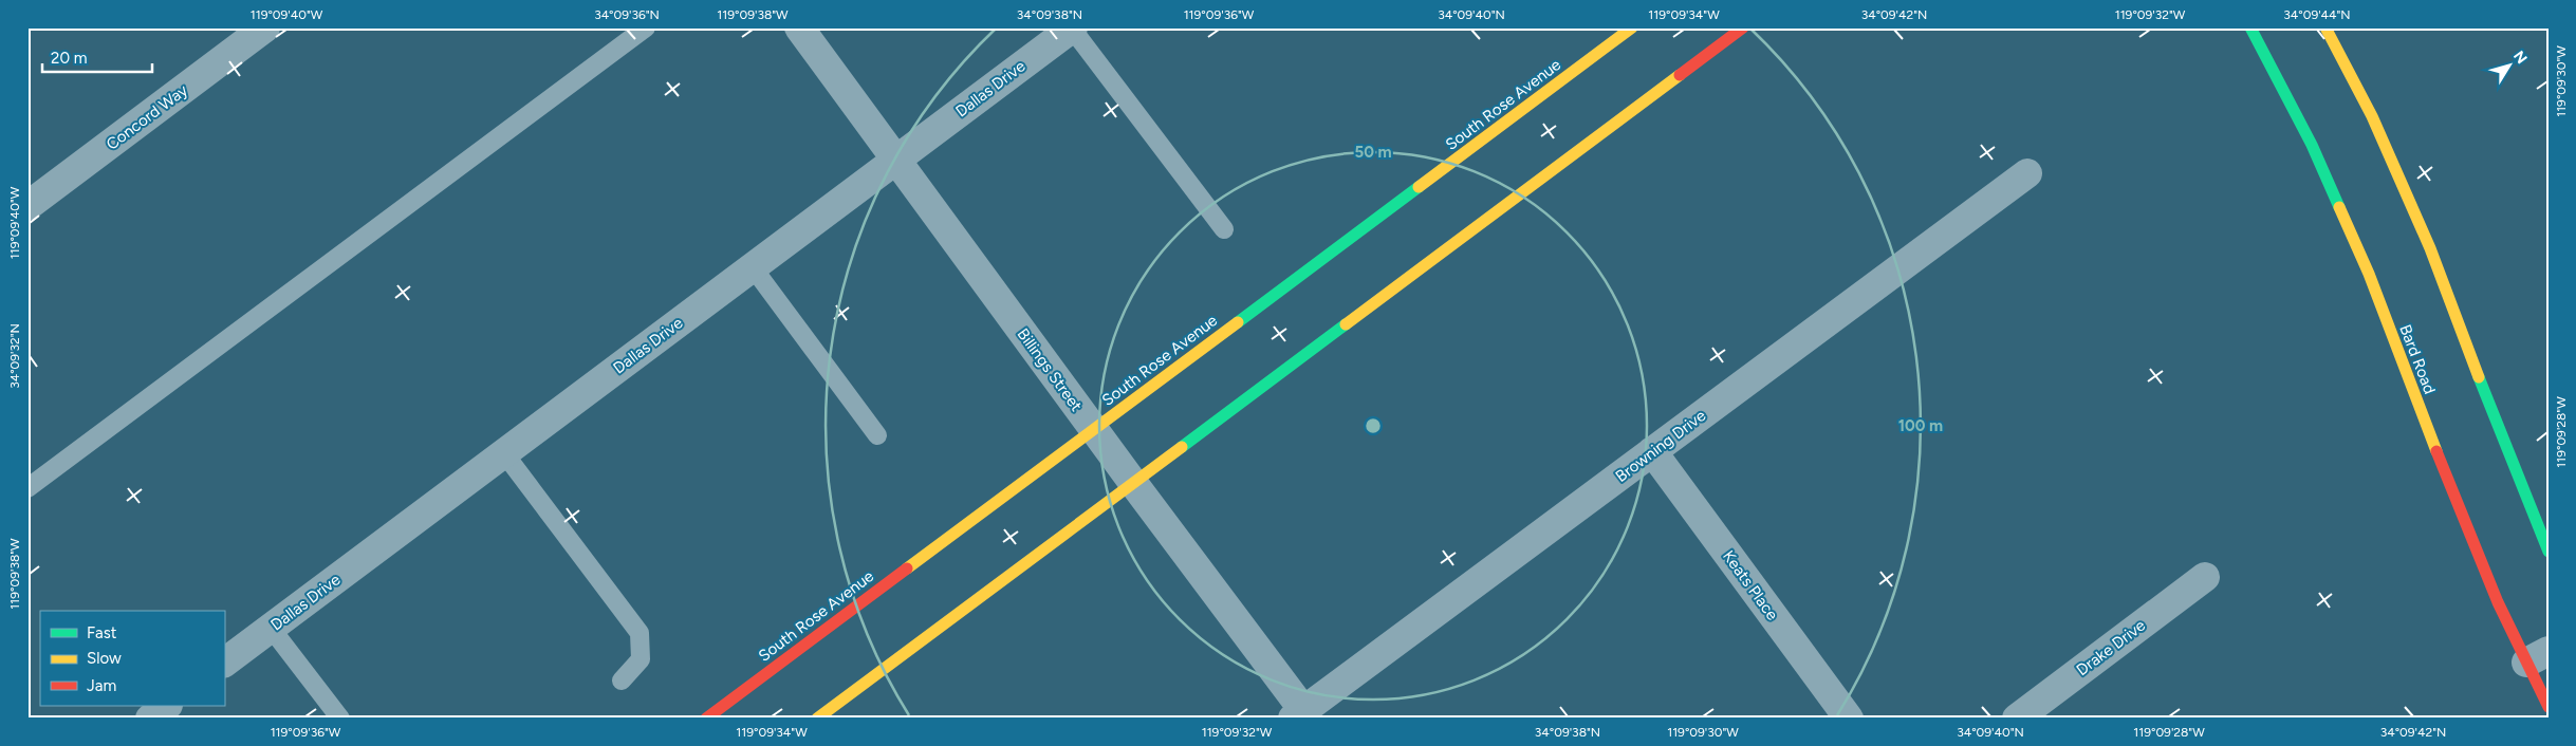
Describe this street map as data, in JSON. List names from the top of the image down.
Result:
{
  "streets": {
    "main road": ["South Rose Avenue", "Bard Road"],
    "street": [
      "Dallas Drive",
      "Concord Way",
      "Billings Street",
      "Browning Drive",
      "Keats Place",
      "Drake Drive"
    ]
  },
  "crossings": [
    ["Dallas Drive", "Billings Street"],
    ["South Rose Avenue", "Billings Street"],
    ["Billings Street", "Browning Drive"],
    ["Browning Drive", "Keats Place"]
  ],
  "legend": ["Fast", "Slow", "Jam"],
  "scale_bar": "20 m",
  "north": "top right",
  "coordinates": [
    "119°09'40\"W",
    "34°09'36\"N",
    "119°09'38\"W",
    "34°09'38\"N",
    "119°09'36\"W",
    "34°09'40\"N",
    "119°09'34\"W",
    "34°09'42\"N",
    "119°09'32\"W",
    "34°09'44\"N",
    "119°09'30\"W",
    "34°09'32\"N",
    "119°09'28\"W"
  ],
  "rings": ["50 m", "100 m"]
}
